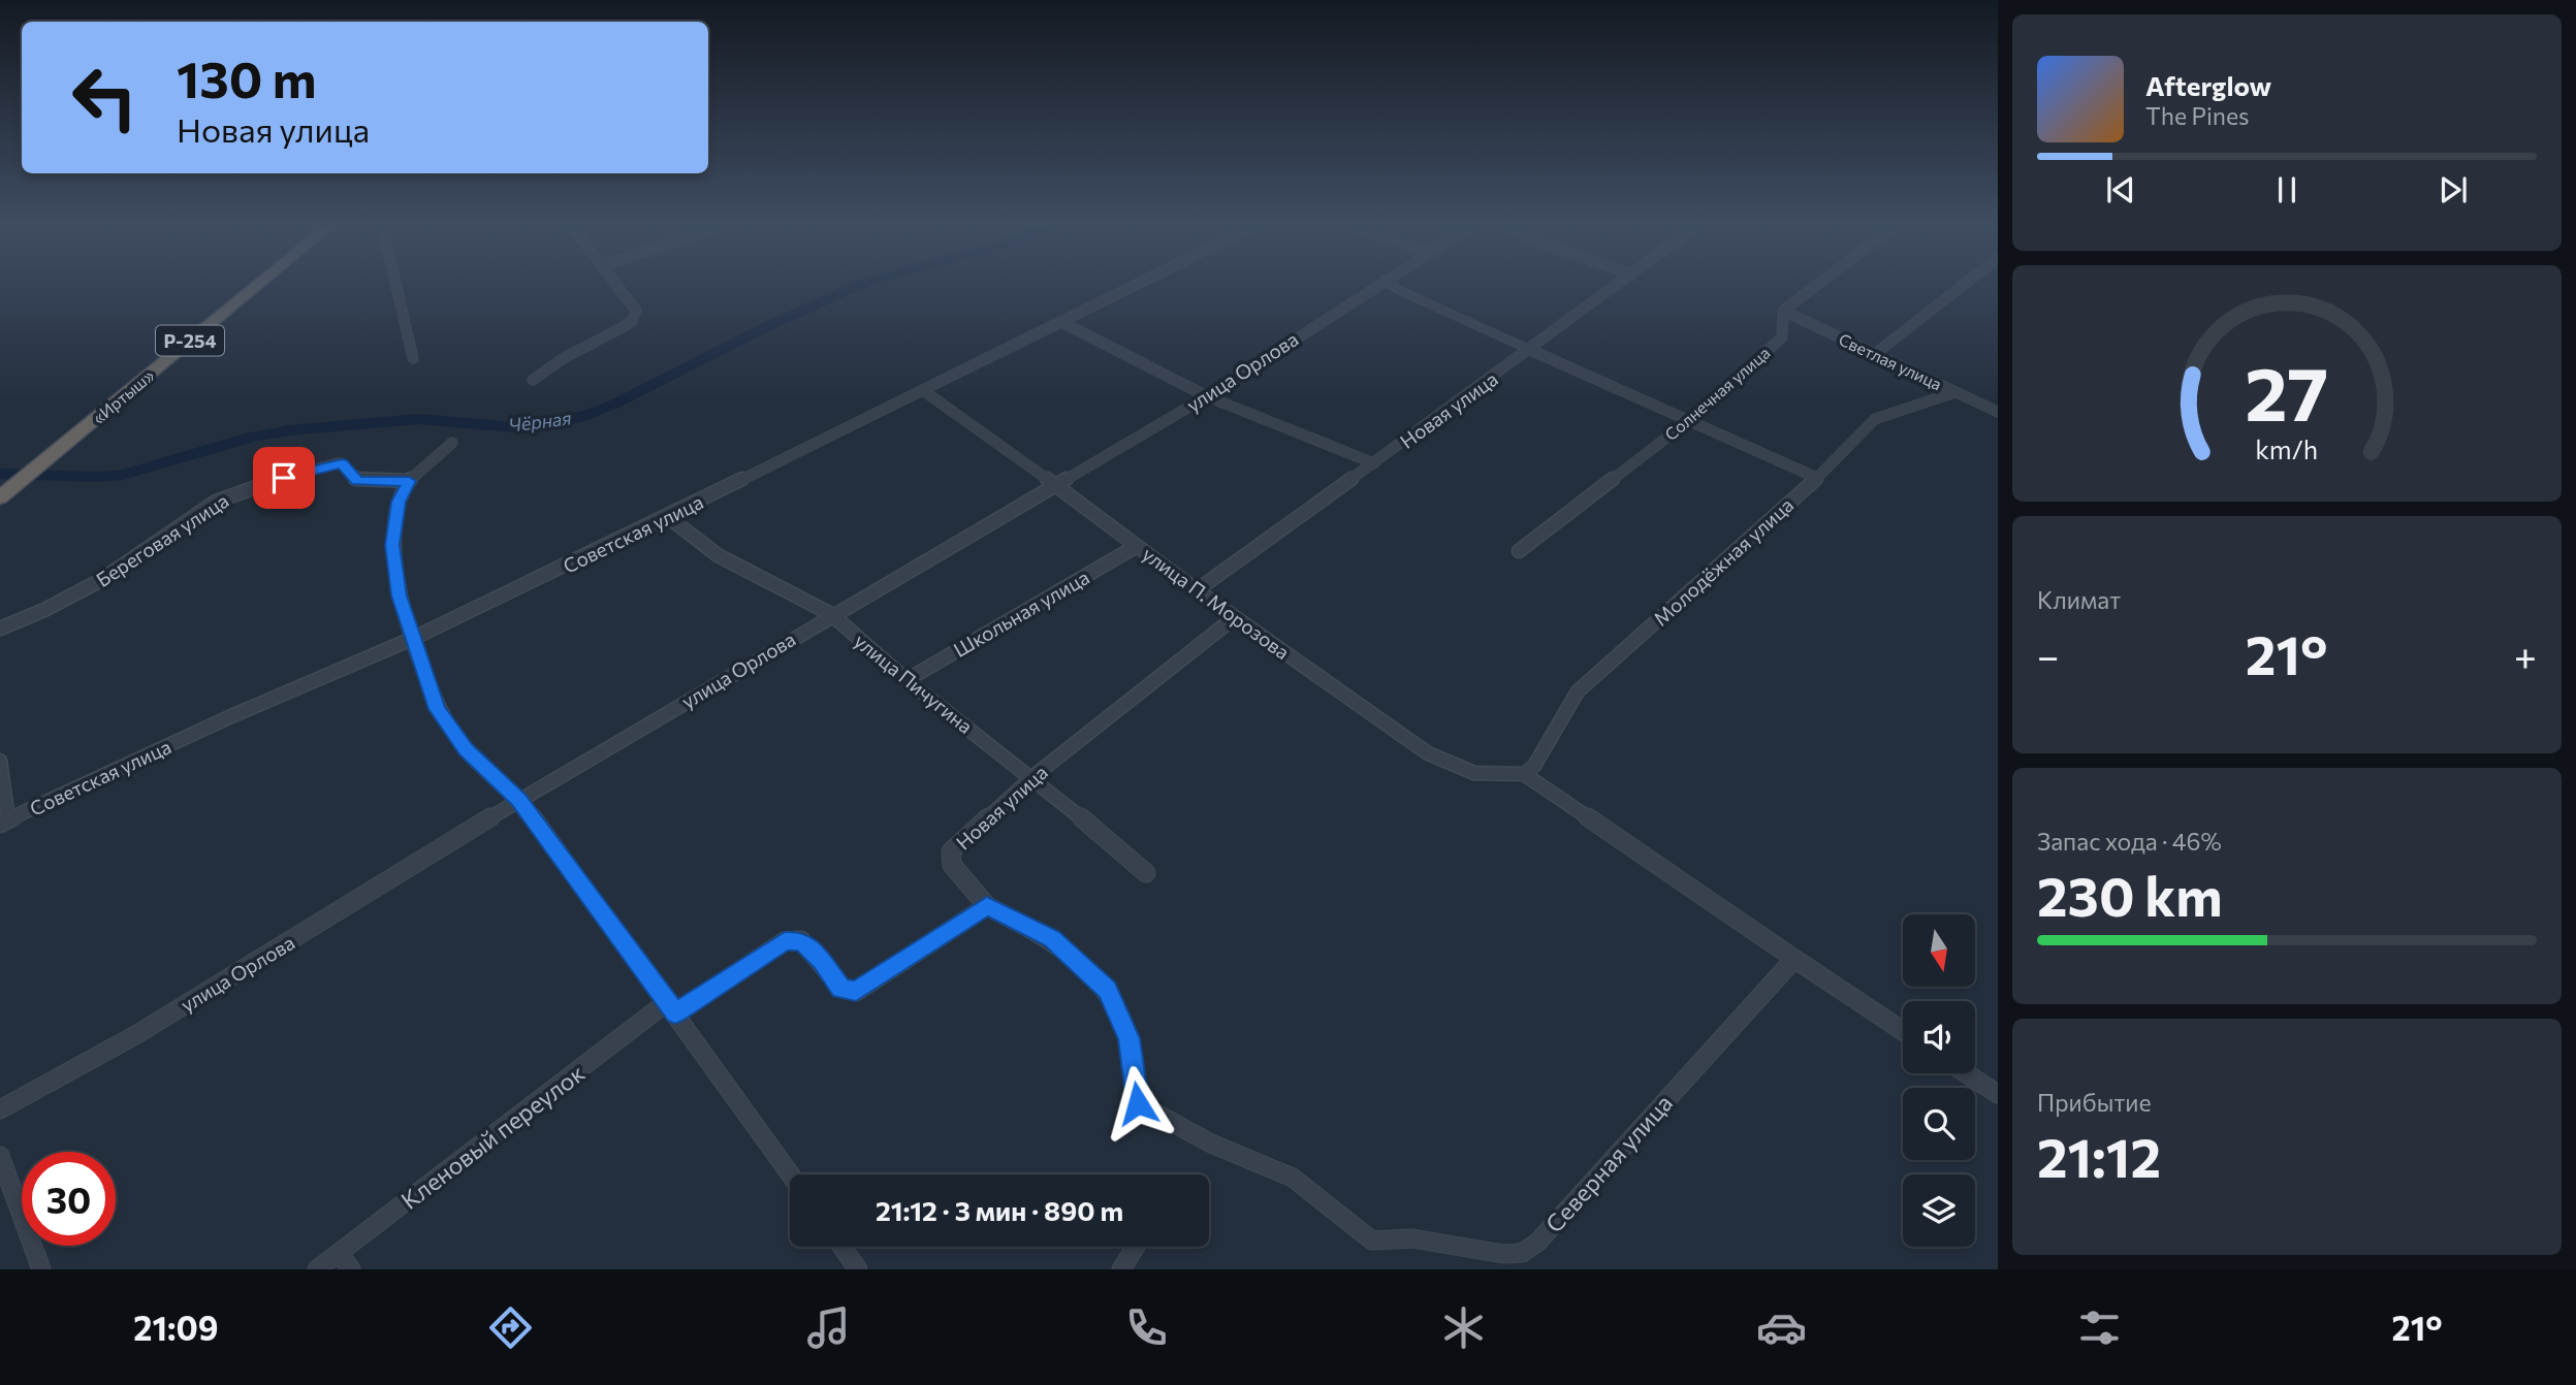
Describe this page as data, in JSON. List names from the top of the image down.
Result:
{
  "streets": {
    "highway": ["Р-254", "«Иртыш»"],
    "street": [
      "Светлая улица",
      "улица Орлова",
      "Солнечная улица",
      "Новая улица",
      "Советская улица",
      "Береговая улица",
      "Молодёжная улица",
      "улица П. Морозова",
      "Школьная улица",
      "улица Пичугина",
      "Кленовый переулок",
      "Северная улица"
    ]
  },
  "crossings": [
    ["Светлая улица", "Солнечная улица"],
    ["Светлая улица", "Молодёжная улица"],
    ["улица Орлова", "улица П. Морозова"],
    ["улица Орлова", "улица Пичугина"],
    ["Новая улица", "улица П. Морозова"],
    ["Новая улица", "улица Пичугина"],
    ["Новая улица", "Северная улица"],
    ["Советская улица", "улица П. Морозова"],
    ["Советская улица", "улица Пичугина"],
    ["Молодёжная улица", "улица П. Морозова"],
    ["улица П. Морозова", "Школьная улица"],
    ["Школьная улица", "улица Пичугина"]
  ],
  "water": ["Чёрная"],
  "north": "bottom",
  "page": {
    "turn": ["130 m", "Новая улица"],
    "song": ["Afterglow", "The Pines"],
    "tile": [
      "Климат",
      ["Запас хода · 46%", "230 km"],
      ["Прибытие", "21:12"]
    ],
    "heat": ["−", "21°", "+"],
    "limit": "30",
    "trip": "21:12 · 3 мин · 890 m",
    "tabs": ["21:09", "21°"],
    "gauge": ["27", "km/h"]
  }
}
